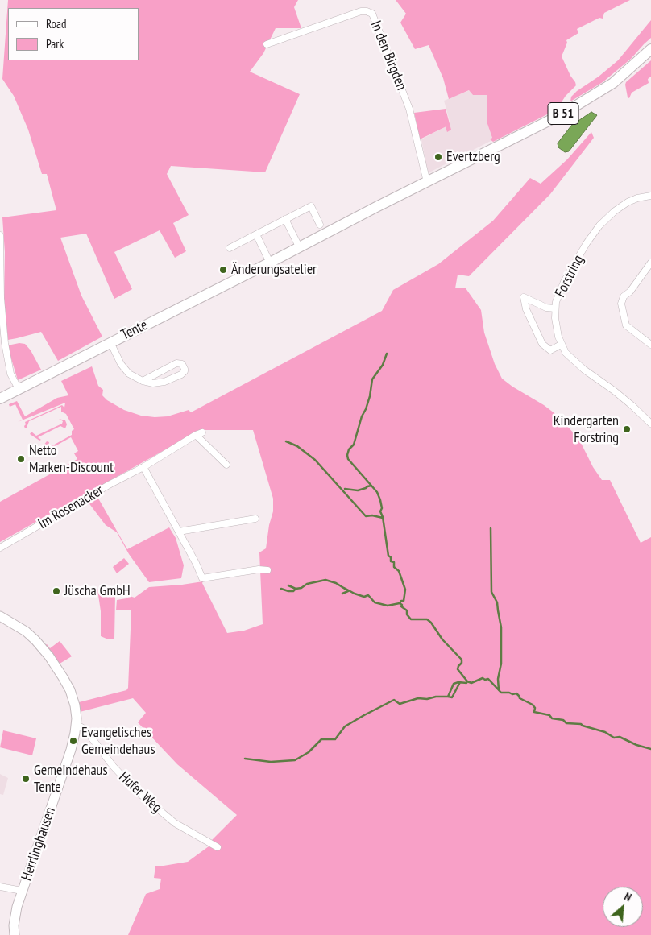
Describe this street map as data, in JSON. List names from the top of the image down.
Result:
{
  "streets": {
    "main road": ["B 51", "Tente"],
    "street": [
      "In den Birgden",
      "Forstring",
      "Im Rosenacker",
      "Hufer Weg",
      "Herrlinghausen"
    ]
  },
  "crossings": [
    ["In den Birgden", "Tente"],
    ["Hufer Weg", "Herrlinghausen"]
  ],
  "places": [
    "Evertzberg",
    "Änderungsatelier",
    "Kindergarten Forstring",
    "Netto Marken-Discount",
    "Jüscha GmbH",
    "Evangelisches Gemeindehaus",
    "Gemeindehaus Tente"
  ],
  "legend": ["Road", "Park"],
  "north": "top right"
}
